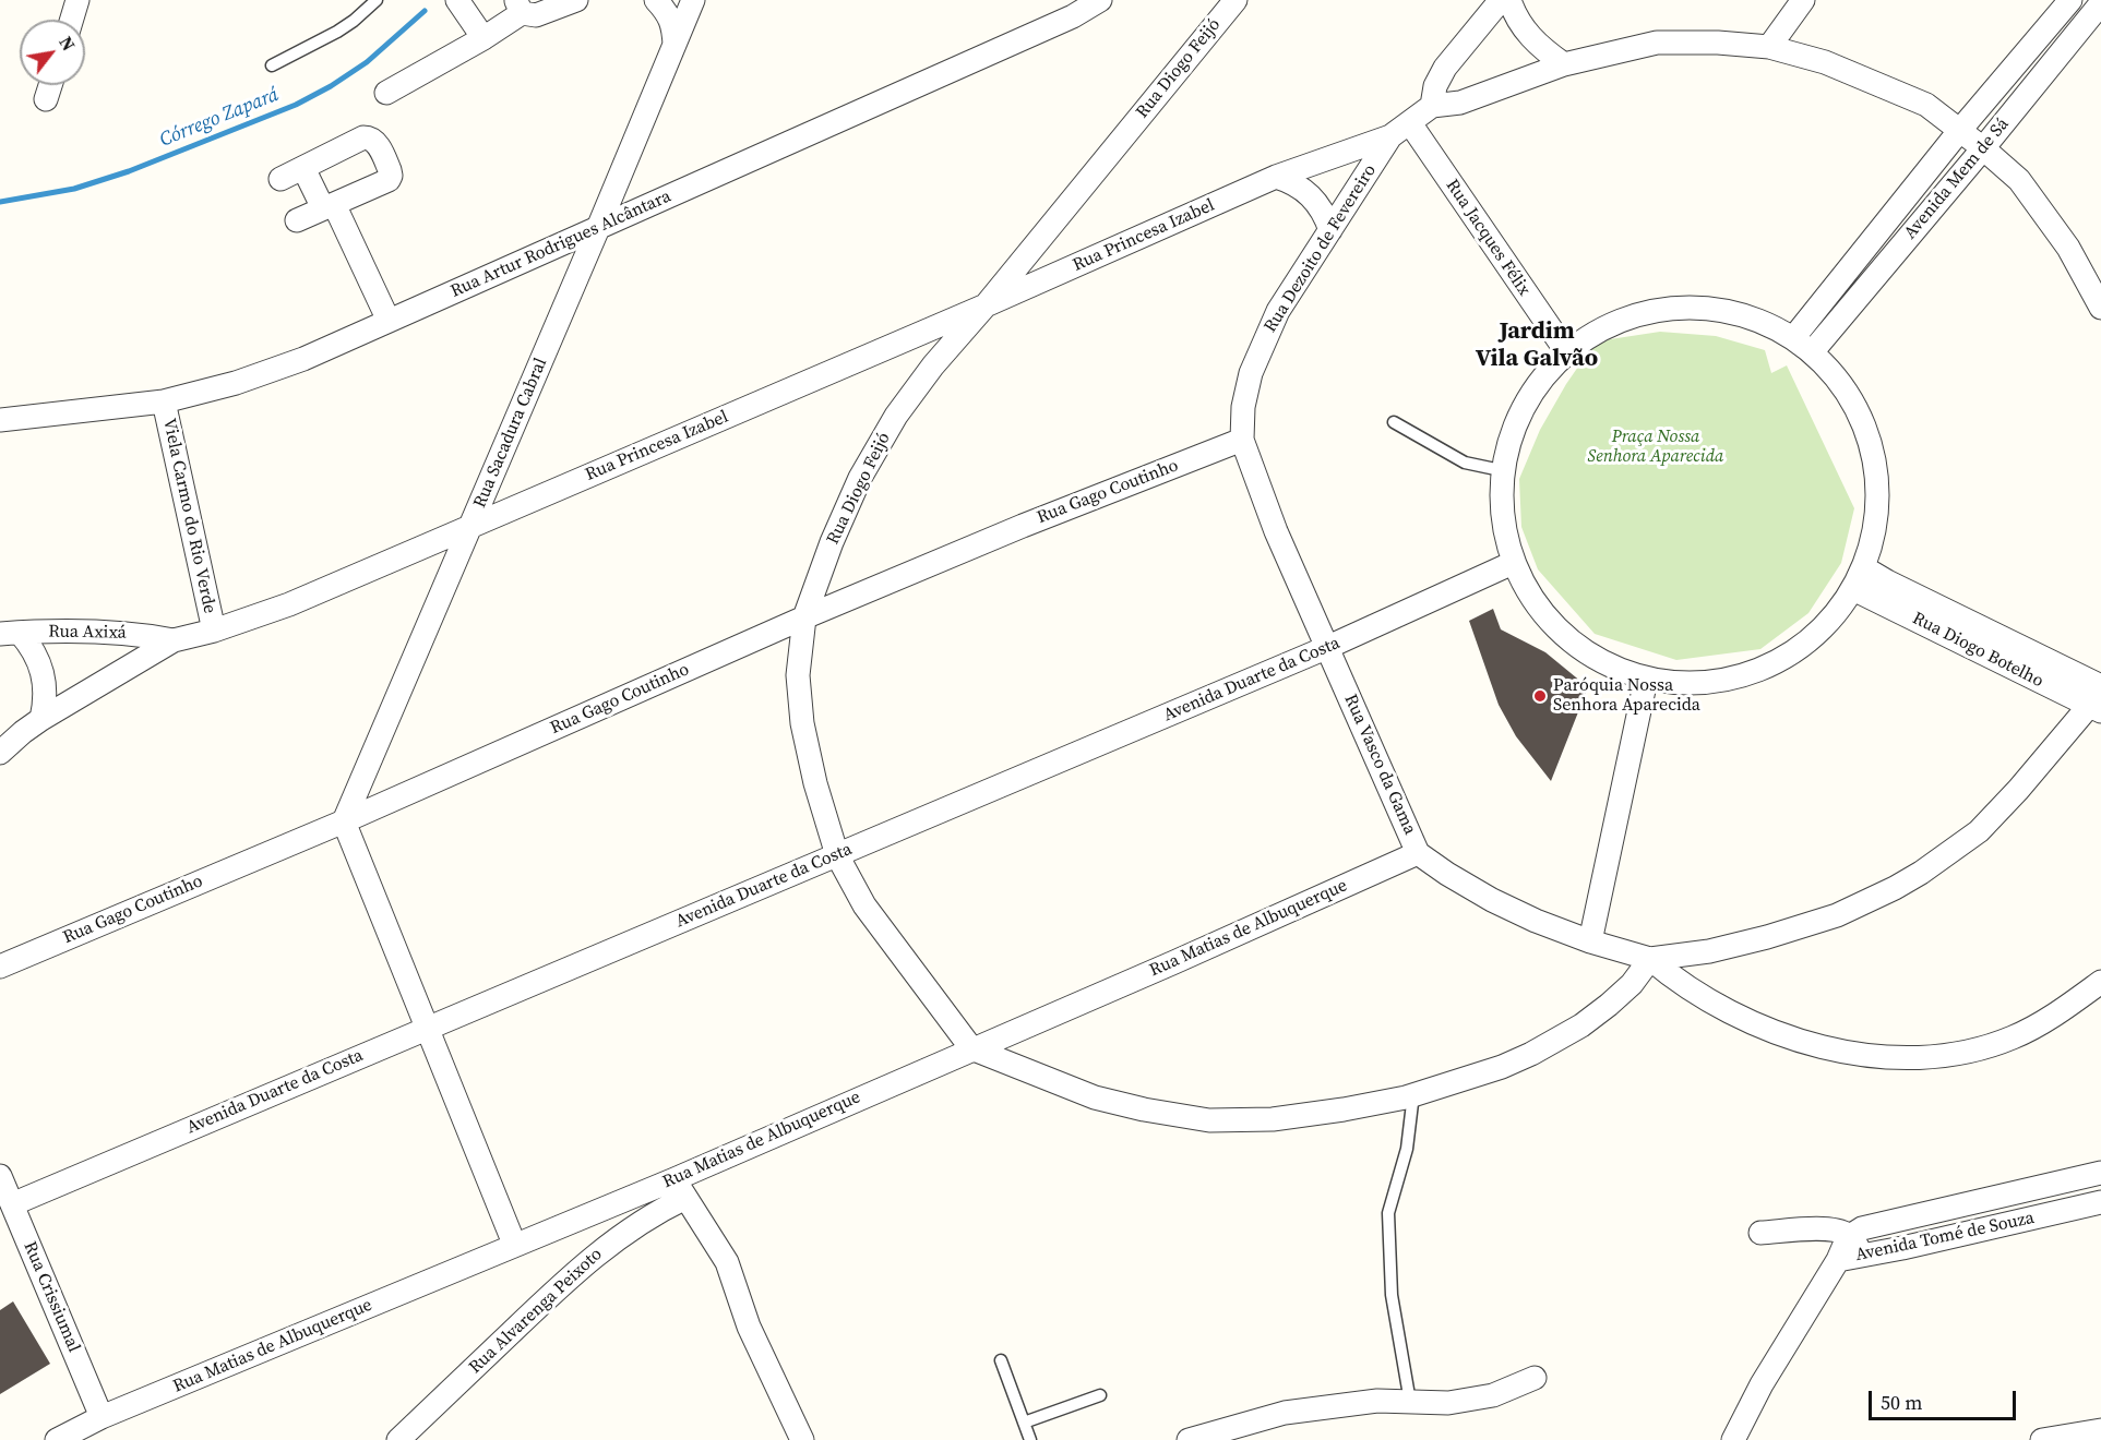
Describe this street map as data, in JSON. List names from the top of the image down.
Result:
{
  "streets": {
    "street": [
      "Rua Diogo Feijó",
      "Avenida Mem de Sá",
      "Rua Princesa Izabel",
      "Rua Jacques Félix",
      "Rua Artur Rodrigues Alcântara",
      "Rua Dezoito de Fevereiro",
      "Rua Sacadura Cabral",
      "Rua Gago Coutinho",
      "Viela Carmo do Rio Verde",
      "Rua Axixá",
      "Rua Diogo Botelho",
      "Avenida Duarte da Costa",
      "Rua Vasco da Gama",
      "Rua Matias de Albuquerque",
      "Avenida Tomé de Souza",
      "Rua Crissiumal",
      "Rua Alvarenga Peixoto"
    ]
  },
  "crossings": [
    ["Rua Diogo Feijó", "Rua Princesa Izabel"],
    ["Rua Diogo Feijó", "Rua Gago Coutinho"],
    ["Rua Diogo Feijó", "Avenida Duarte da Costa"],
    ["Rua Diogo Feijó", "Rua Matias de Albuquerque"],
    ["Rua Princesa Izabel", "Rua Jacques Félix"],
    ["Rua Princesa Izabel", "Rua Dezoito de Fevereiro"],
    ["Rua Princesa Izabel", "Rua Sacadura Cabral"],
    ["Rua Princesa Izabel", "Viela Carmo do Rio Verde"],
    ["Rua Princesa Izabel", "Rua Axixá"],
    ["Rua Artur Rodrigues Alcântara", "Rua Sacadura Cabral"],
    ["Rua Artur Rodrigues Alcântara", "Viela Carmo do Rio Verde"],
    ["Rua Dezoito de Fevereiro", "Rua Gago Coutinho"],
    ["Rua Dezoito de Fevereiro", "Rua Vasco da Gama"],
    ["Rua Sacadura Cabral", "Rua Gago Coutinho"],
    ["Rua Gago Coutinho", "Rua Vasco da Gama"],
    ["Avenida Duarte da Costa", "Rua Vasco da Gama"],
    ["Avenida Duarte da Costa", "Rua Crissiumal"],
    ["Rua Vasco da Gama", "Rua Matias de Albuquerque"],
    ["Rua Matias de Albuquerque", "Rua Crissiumal"],
    ["Rua Matias de Albuquerque", "Rua Alvarenga Peixoto"]
  ],
  "districts": ["Jardim Vila Galvão"],
  "water": ["Córrego Zapará"],
  "parks": ["Praça Nossa Senhora Aparecida"],
  "places": ["Paróquia Nossa Senhora Aparecida"],
  "scale_bar": "50 m",
  "north": "top right"
}
